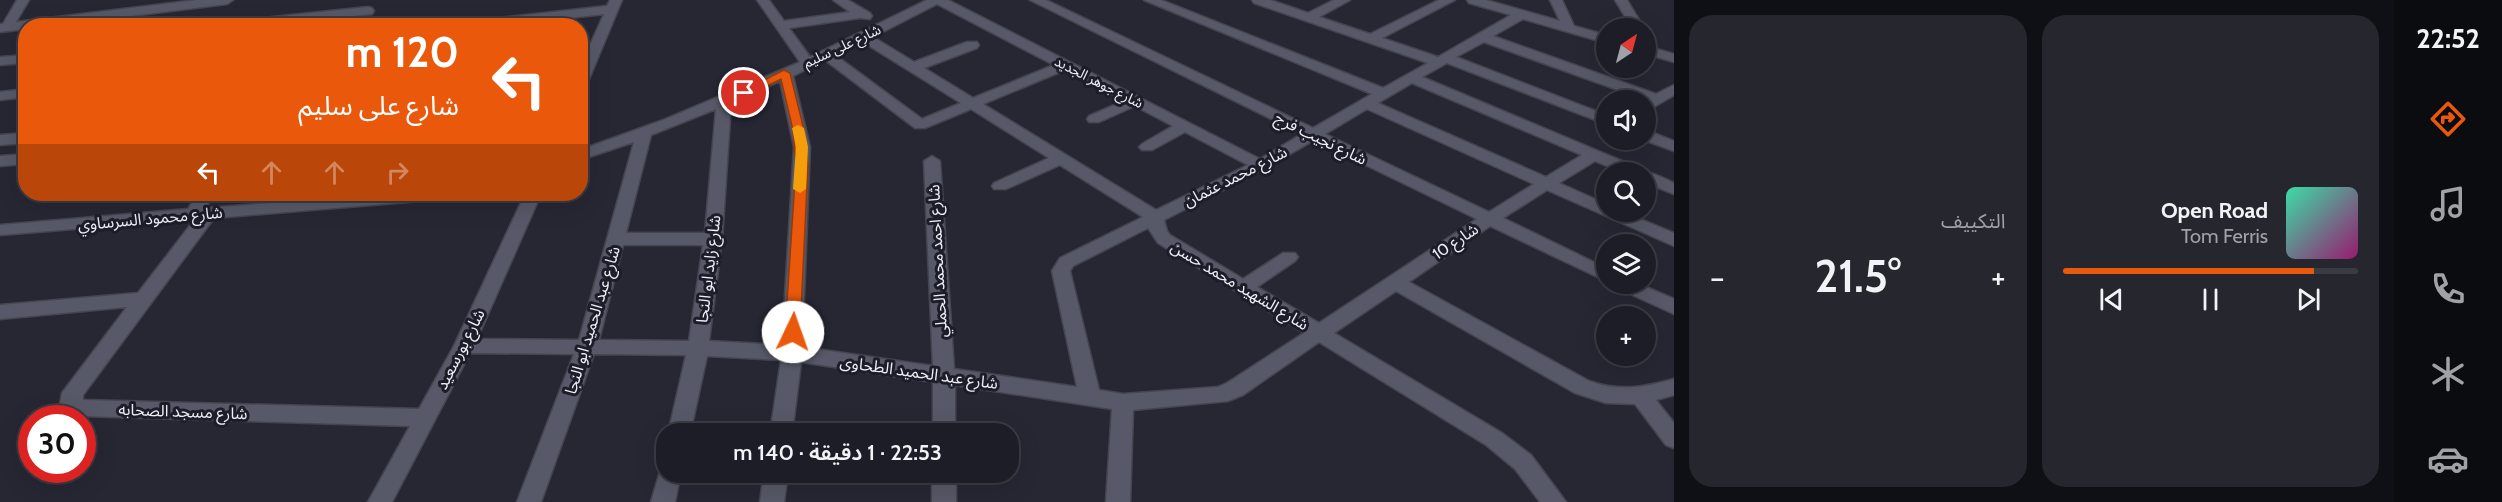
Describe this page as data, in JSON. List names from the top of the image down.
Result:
{
  "streets": {
    "street": [
      "شارع على سليم",
      "شارع جوهر الجديد",
      "شارع نجيب فرج",
      "شارع محمد عثمان",
      "شارع محمود السرساوي",
      "شارع 10",
      "شارع احمد محمد الحملي",
      "شارع زايد ابو النجا",
      "شارع الشهيد محمد حسن",
      "شارع عبد الحميد ابو النجا",
      "شارع بورسعيد",
      "شارع عبد الحميد الطحاوى",
      "شارع مسجد الصحابه"
    ]
  },
  "crossings": [
    ["شارع على سليم", "شارع جوهر الجديد"],
    ["شارع على سليم", "شارع زايد ابو النجا"],
    ["شارع على سليم", "شارع الشهيد محمد حسن"],
    ["شارع على سليم", "شارع عبد الحميد ابو النجا"],
    ["شارع جوهر الجديد", "شارع محمد عثمان"],
    ["شارع نجيب فرج", "شارع محمد عثمان"],
    ["شارع نجيب فرج", "شارع 10"],
    ["شارع محمد عثمان", "شارع الشهيد محمد حسن"],
    ["شارع محمد عثمان", "شارع عبد الحميد الطحاوى"],
    ["شارع محمود السرساوي", "شارع مسجد الصحابه"],
    ["شارع 10", "شارع الشهيد محمد حسن"],
    ["شارع 10", "شارع عبد الحميد الطحاوى"],
    ["شارع احمد محمد الحملي", "شارع عبد الحميد الطحاوى"],
    ["شارع زايد ابو النجا", "شارع عبد الحميد الطحاوى"],
    ["شارع الشهيد محمد حسن", "شارع عبد الحميد الطحاوى"],
    ["شارع عبد الحميد ابو النجا", "شارع عبد الحميد الطحاوى"],
    ["شارع بورسعيد", "شارع عبد الحميد الطحاوى"],
    ["شارع بورسعيد", "شارع مسجد الصحابه"]
  ],
  "north": "top right",
  "page": {
    "tabs": "22:52",
    "tile": "التكييف",
    "map_buttons": "+",
    "turn": ["120 m", "شارع على سليم"],
    "song": ["Open Road", "Tom Ferris"],
    "heat": ["−", "21.5°", "+"],
    "limit": "30",
    "trip": "22:53 · 1 دقيقة · 140 m"
  }
}
